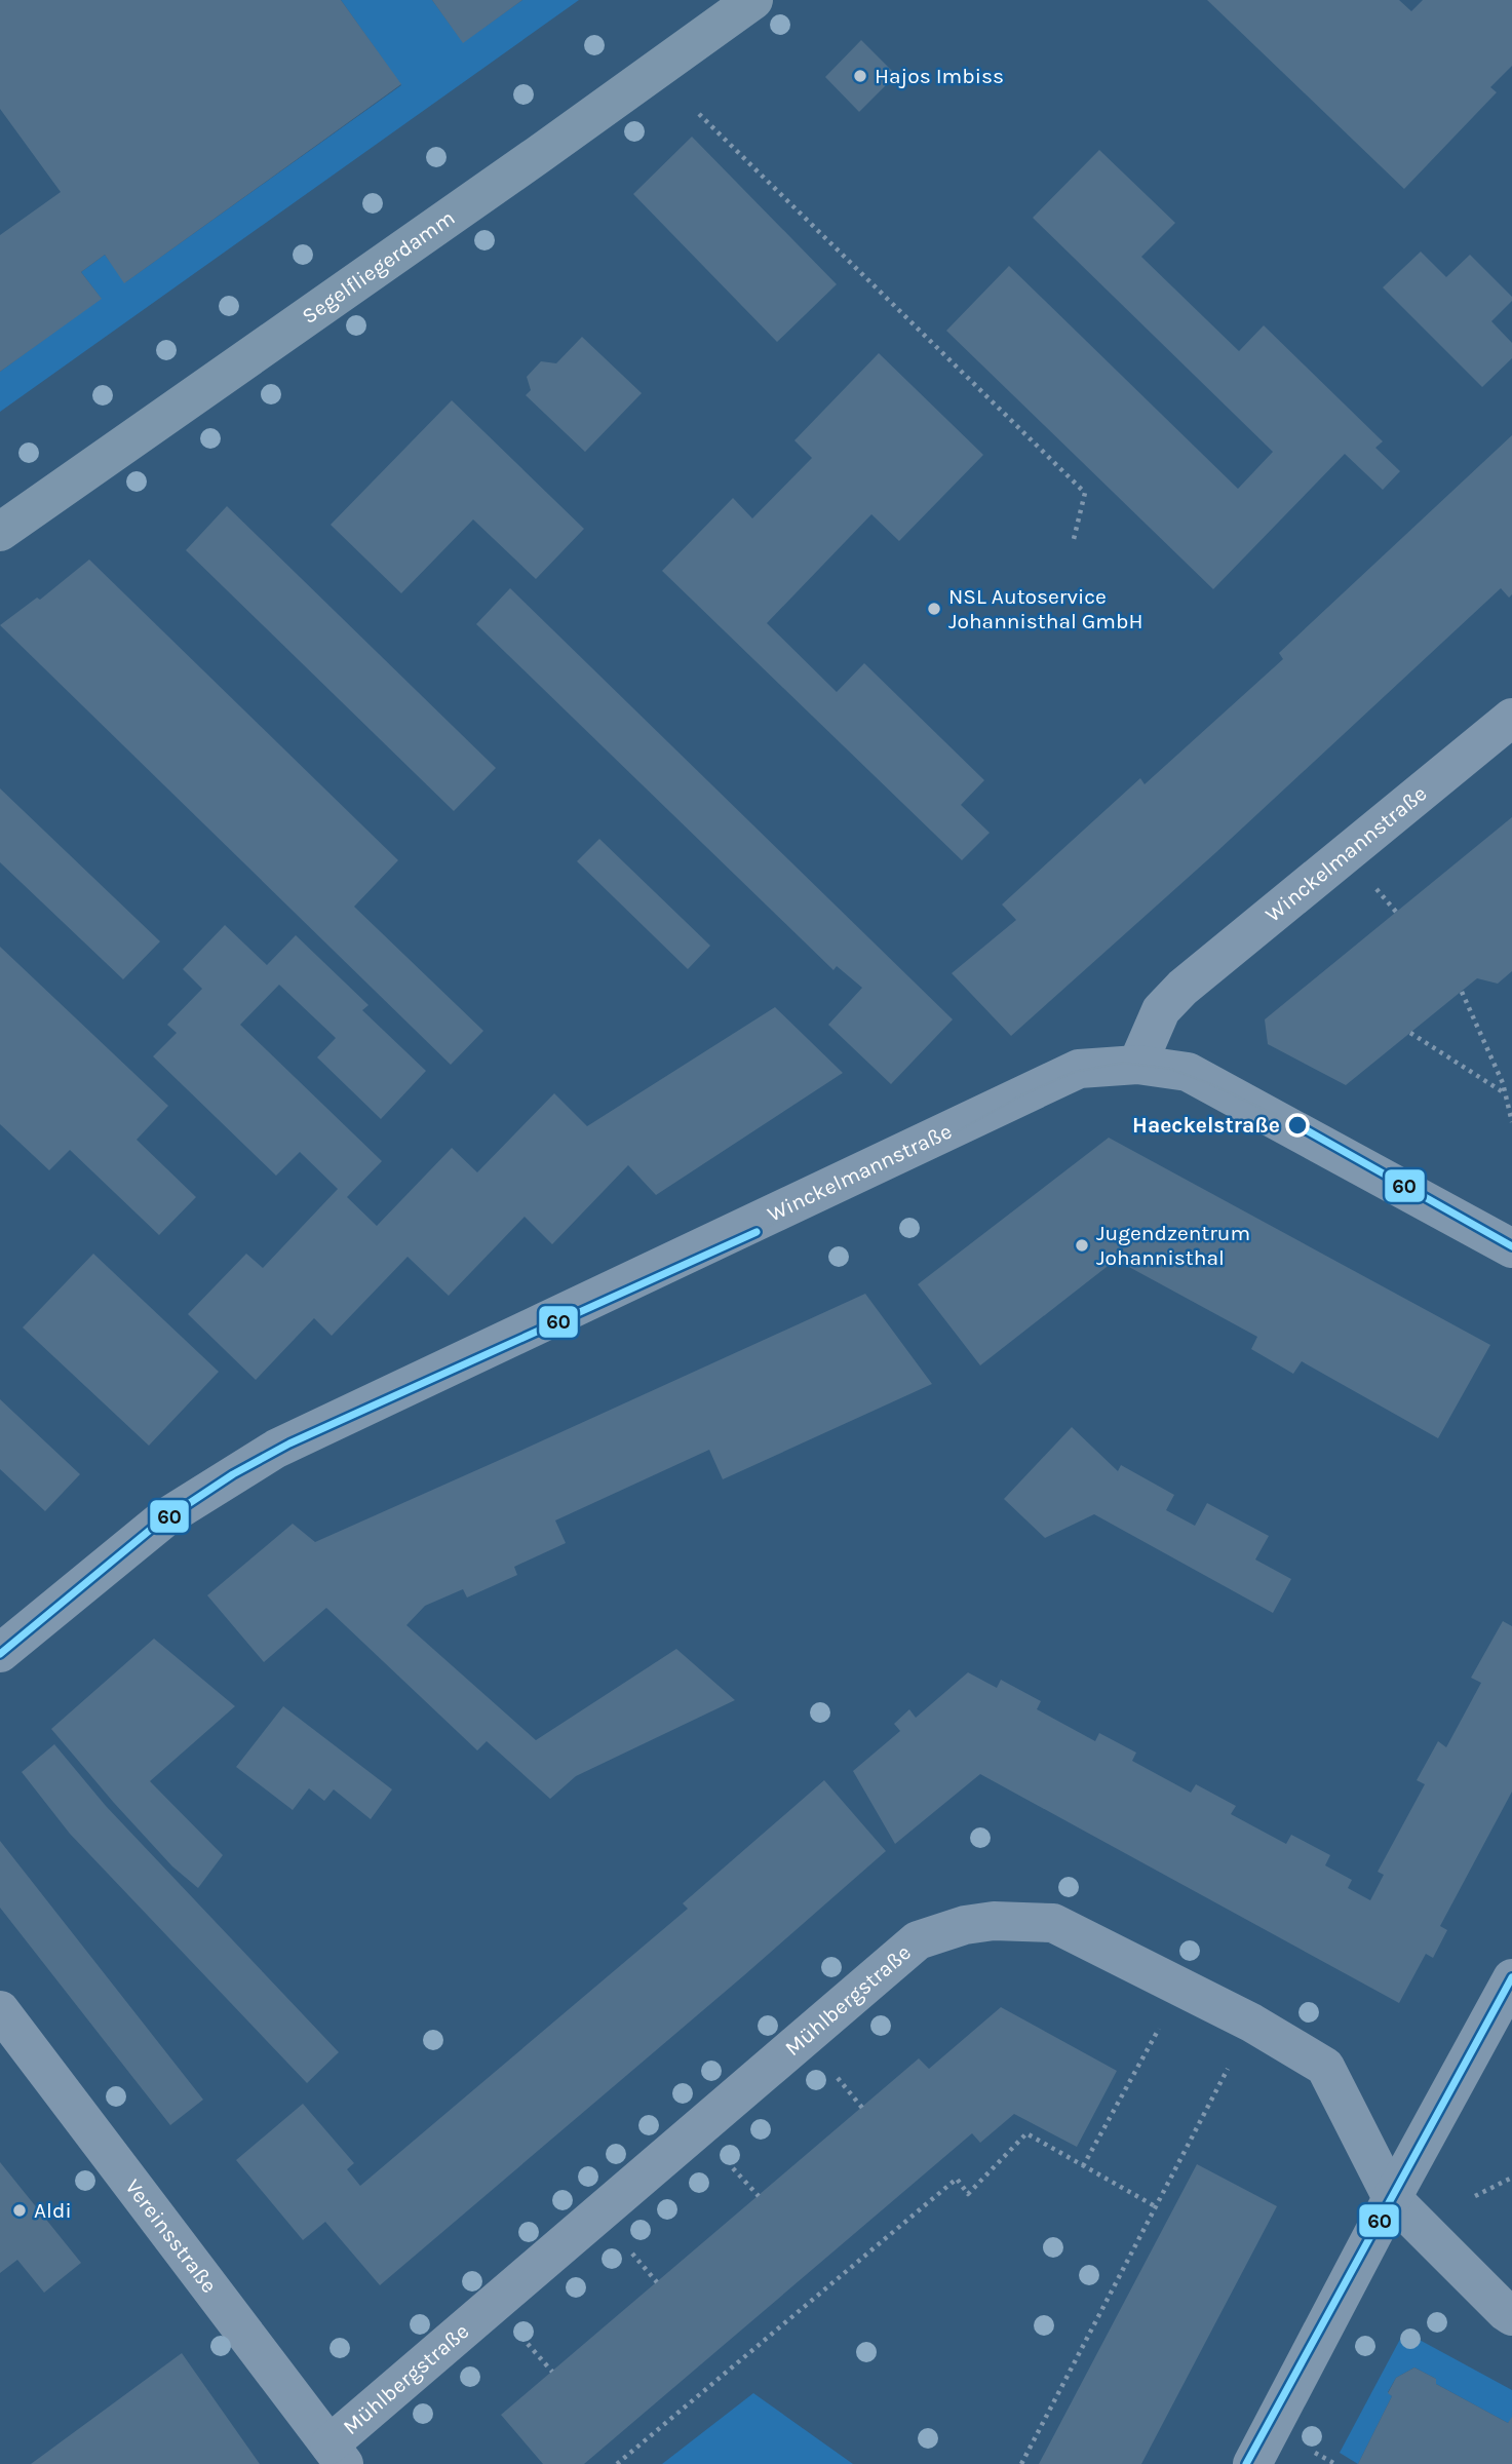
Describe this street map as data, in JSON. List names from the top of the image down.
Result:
{
  "streets": {
    "main road": ["Segelfliegerdamm"],
    "street": ["Winckelmannstraße", "Mühlbergstraße", "Vereinsstraße"]
  },
  "crossings": [
    ["Mühlbergstraße", "Vereinsstraße"]
  ],
  "places": [
    "Hajos Imbiss",
    "NSL Autoservice Johannisthal GmbH",
    "Haeckelstraße",
    "Jugendzentrum Johannisthal",
    "Aldi"
  ],
  "lines": ["transit line 60"]
}
